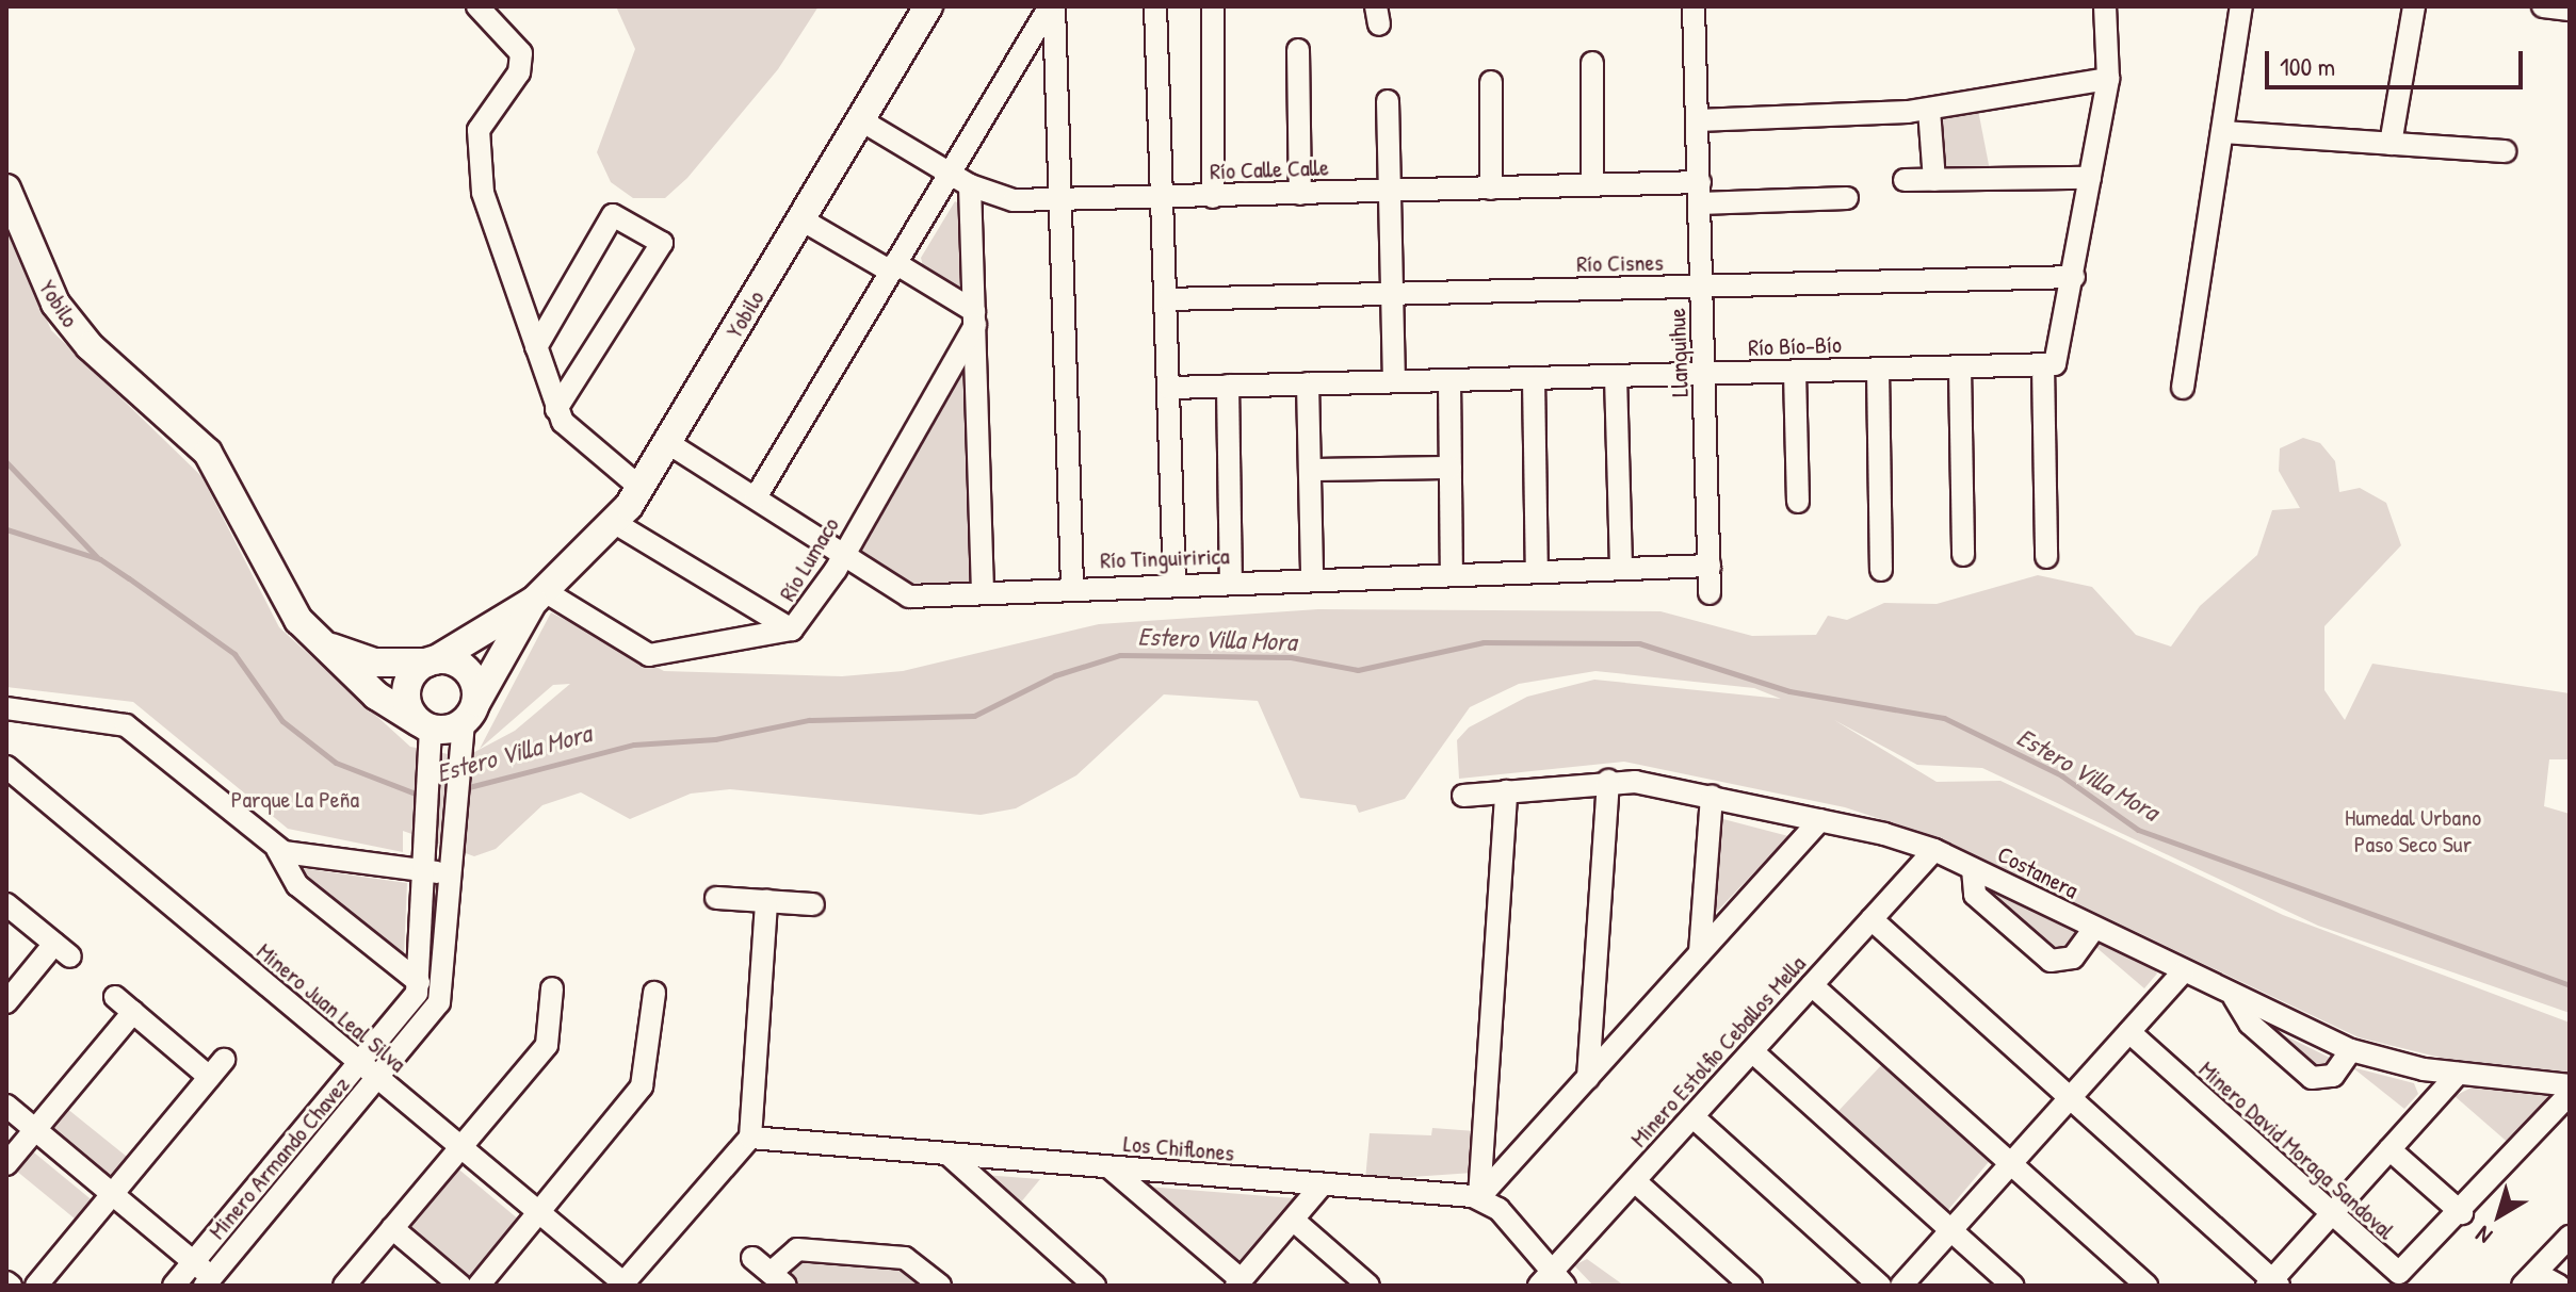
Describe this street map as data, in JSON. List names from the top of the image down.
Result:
{
  "streets": {
    "main road": ["Yobilo"],
    "street": [
      "Río Calle Calle",
      "Río Cisnes",
      "Río Bío-Bío",
      "Llanquihue",
      "Río Tinguiririca",
      "Río Lumaco",
      "Costanera",
      "Minero Juan Leal Silva",
      "Minero Estolfio Ceballos Mella",
      "Los Chiflones",
      "Minero David Moraga Sandoval",
      "Minero Armando Chavez"
    ]
  },
  "crossings": [
    ["Río Calle Calle", "Yobilo"],
    ["Río Calle Calle", "Llanquihue"],
    ["Río Cisnes", "Llanquihue"],
    ["Yobilo", "Río Tinguiririca"],
    ["Yobilo", "Río Lumaco"],
    ["Yobilo", "Minero Armando Chavez"],
    ["Río Bío-Bío", "Llanquihue"],
    ["Llanquihue", "Río Tinguiririca"],
    ["Río Tinguiririca", "Río Lumaco"],
    ["Costanera", "Minero Estolfio Ceballos Mella"],
    ["Minero Juan Leal Silva", "Minero Armando Chavez"]
  ],
  "water": ["Estero Villa Mora"],
  "parks": ["Parque La Peña", "Humedal Urbano Paso Seco Sur"],
  "scale_bar": "100 m",
  "north": "bottom left"
}
